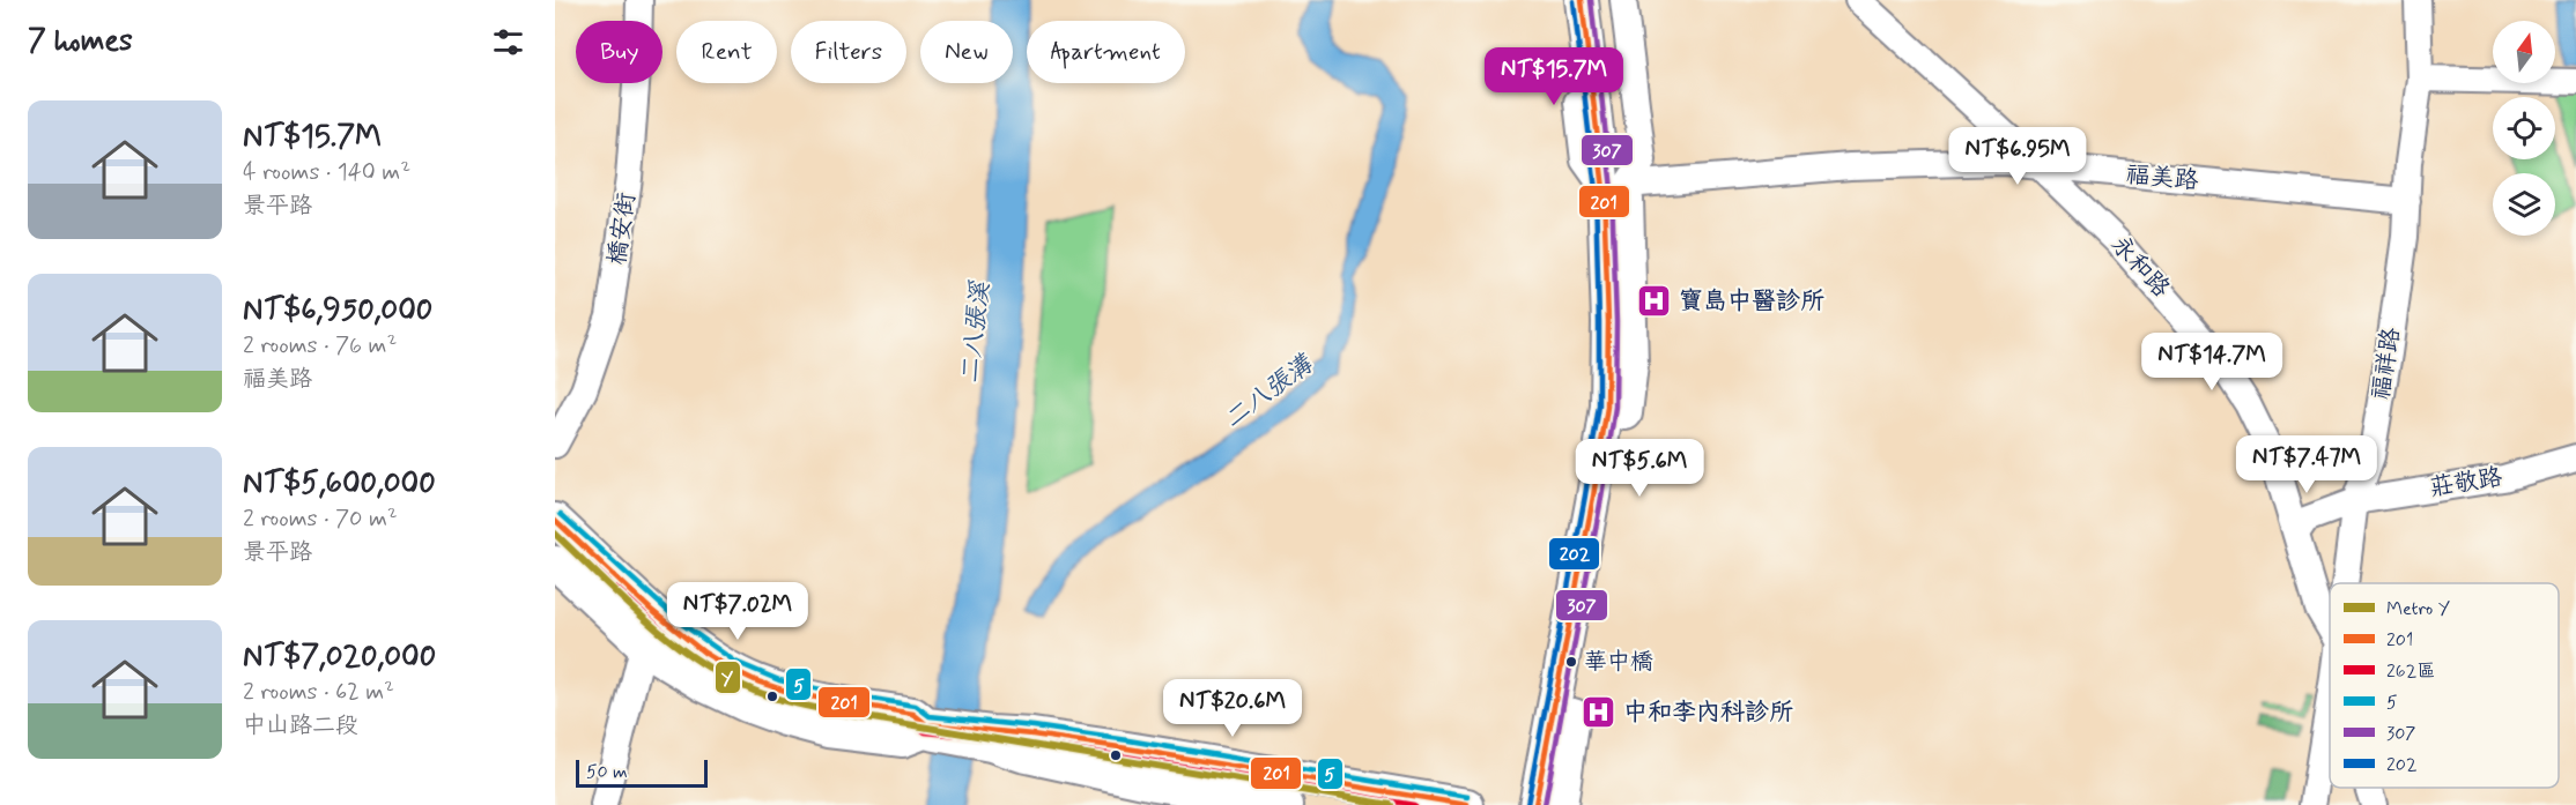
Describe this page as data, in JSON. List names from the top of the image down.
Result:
{
  "streets": {
    "street": [
      "福美路",
      "橋安街",
      "永和路",
      "福祥路",
      "莊敬路"
    ]
  },
  "crossings": [
    ["福美路", "永和路"],
    ["福美路", "福祥路"],
    ["永和路", "莊敬路"],
    ["福祥路", "莊敬路"]
  ],
  "water": ["二八張溪", "二八張溝"],
  "places": {
    "hospital": ["寶島中醫診所", "中和李內科診所"],
    "other": ["華中橋"]
  },
  "lines": [
    "transit line 201",
    "transit line 307",
    "transit line 202",
    "transit line 5",
    "transit line 262區",
    "metro line Y"
  ],
  "legend": [
    "Metro Y",
    "201",
    "262區",
    "5",
    "307",
    "202"
  ],
  "scale_bar": "50 m",
  "north": "top",
  "page": {
    "heading": "7 homes",
    "chip": [
      "Buy",
      "Rent",
      "Filters",
      "New",
      "Apartment"
    ],
    "price": [
      "NT$15.7M",
      "NT$6.95M",
      "NT$14.7M",
      "NT$7.47M",
      "NT$5.6M",
      "NT$7.02M",
      "NT$20.6M"
    ],
    "list": [
      {
        "name": "NT$15.7M",
        "note": "4 rooms · 140 m² · 景平路"
      },
      {
        "name": "NT$6,950,000",
        "note": "2 rooms · 76 m² · 福美路"
      },
      {
        "name": "NT$5,600,000",
        "note": "2 rooms · 70 m² · 景平路"
      },
      {
        "name": "NT$7,020,000",
        "note": "2 rooms · 62 m² · 中山路二段"
      }
    ],
    "scale": "50 m"
  }
}
